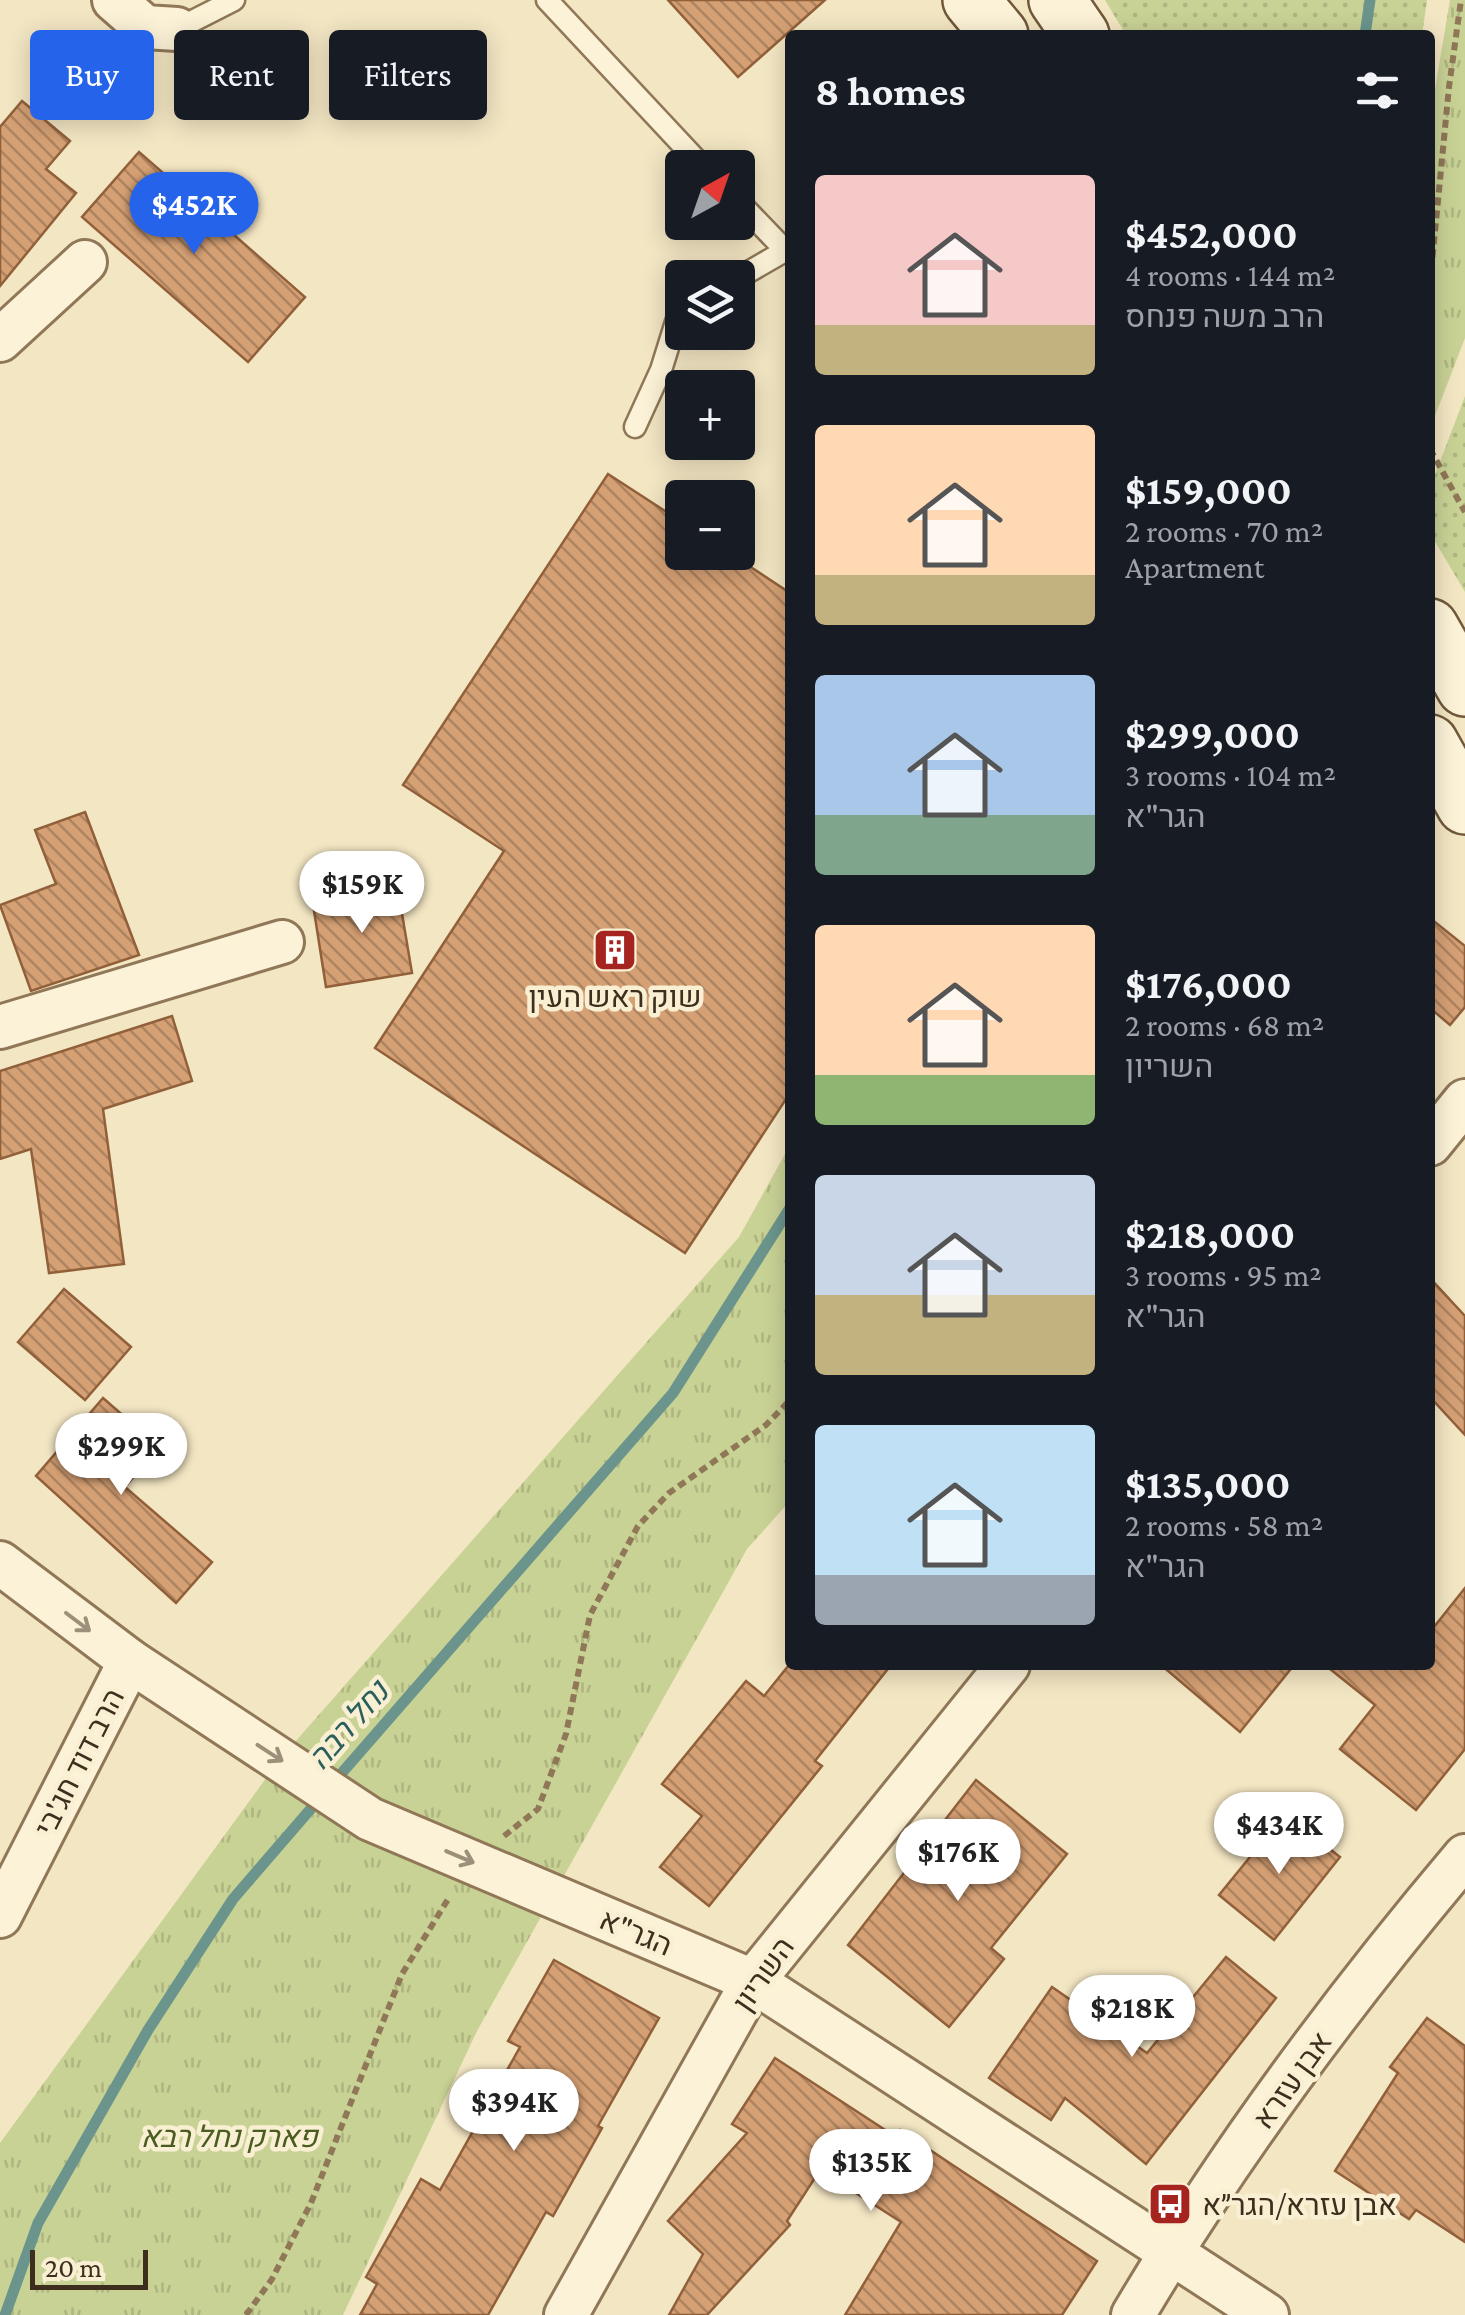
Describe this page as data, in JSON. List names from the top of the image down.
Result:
{
  "streets": {
    "street": [
      "הרב דוד חג'בי",
      "הגר\"א",
      "השריון",
      "אבן עזרא"
    ]
  },
  "crossings": [
    ["הרב דוד חג'בי", "הגר\"א"],
    ["הגר\"א", "השריון"],
    ["הגר\"א", "אבן עזרא"]
  ],
  "one_way": ["הגר\"א"],
  "water": ["נחל רבה"],
  "parks": ["פארק נחל רבא"],
  "places": {
    "building": ["שוק ראש העין"],
    "bus stop": ["אבן עזרא/הגר״א"]
  },
  "scale_bar": "20 m",
  "north": "top right",
  "page": {
    "chip": ["Buy", "Rent", "Filters"],
    "heading": "8 homes",
    "map_buttons": ["+", "−"],
    "list": [
      {
        "name": "$452,000",
        "note": "4 rooms · 144 m² · הרב משה פנחס"
      },
      {
        "name": "$159,000",
        "note": "2 rooms · 70 m² · Apartment"
      },
      {
        "name": "$299,000",
        "note": "3 rooms · 104 m² · הגר\"א"
      },
      {
        "name": "$176,000",
        "note": "2 rooms · 68 m² · השריון"
      },
      {
        "name": "$218,000",
        "note": "3 rooms · 95 m² · הגר\"א"
      },
      {
        "name": "$135,000",
        "note": "2 rooms · 58 m² · הגר\"א"
      }
    ],
    "price": [
      "$452K",
      "$159K",
      "$299K",
      "$434K",
      "$176K",
      "$218K",
      "$394K",
      "$135K"
    ],
    "scale": "20 m"
  }
}
